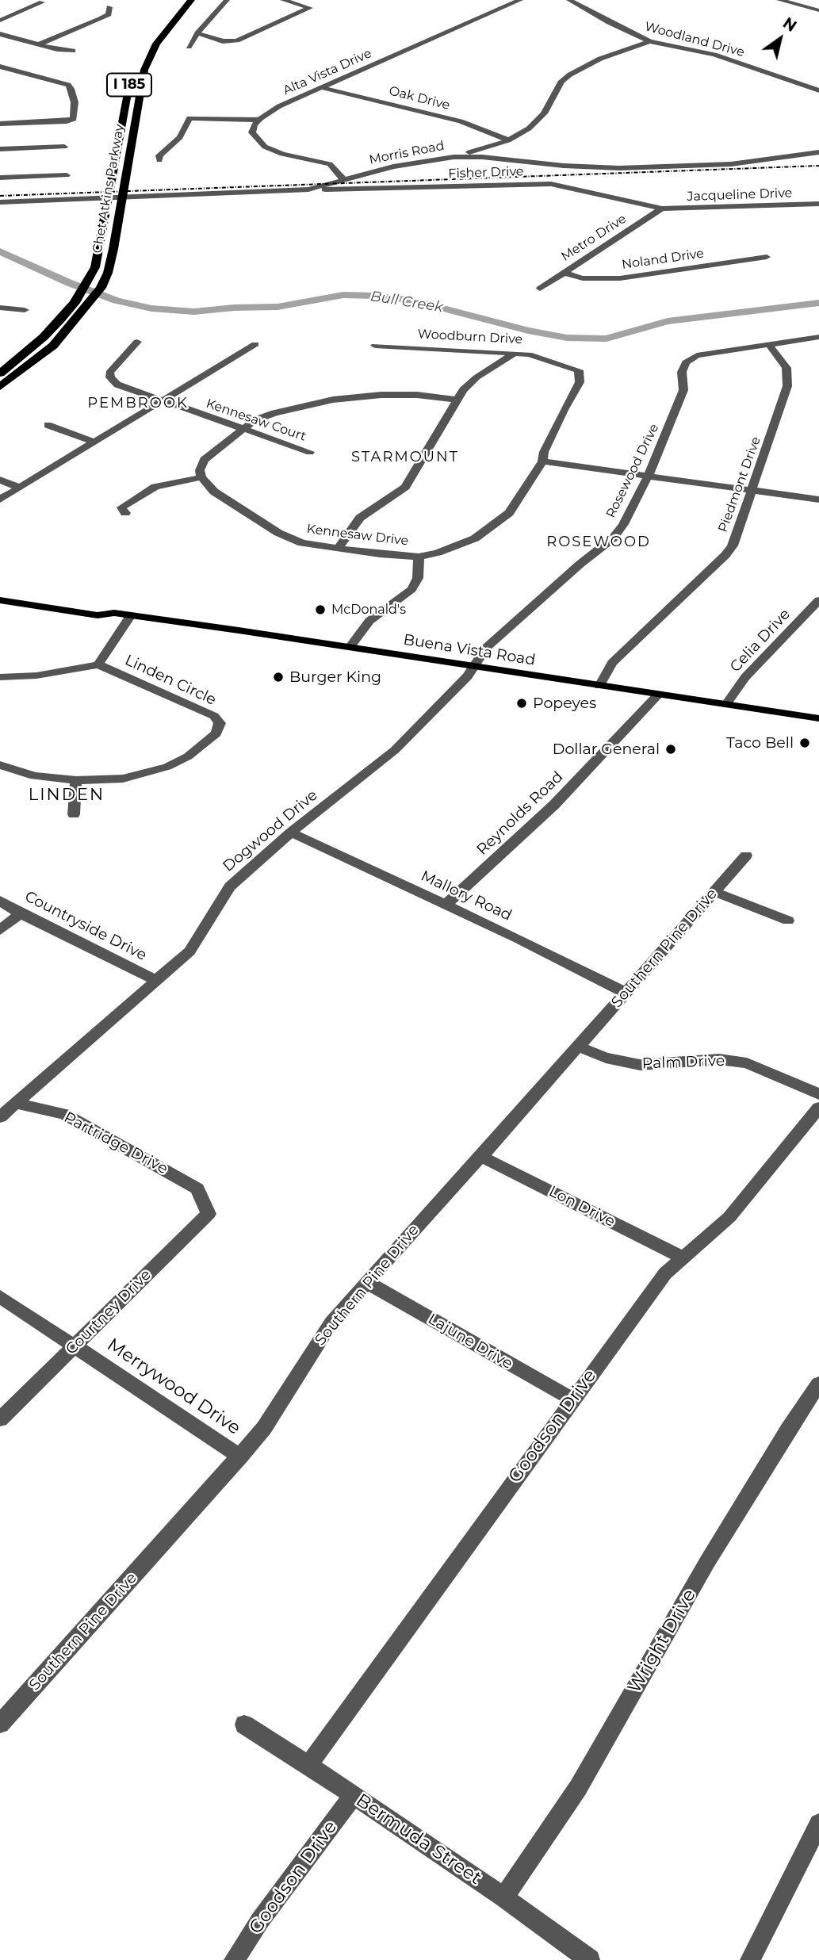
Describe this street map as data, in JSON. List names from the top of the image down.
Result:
{
  "streets": {
    "highway": ["I 185", "Chet Atkins Parkway"],
    "main road": ["Buena Vista Road"],
    "street": [
      "Woodland Drive",
      "Alta Vista Drive",
      "Oak Drive",
      "Morris Road",
      "Fisher Drive",
      "Jacqueline Drive",
      "Metro Drive",
      "Noland Drive",
      "Woodburn Drive",
      "Kennesaw Court",
      "Rosewood Drive",
      "Piedmont Drive",
      "Kennesaw Drive",
      "Celia Drive",
      "Linden Circle",
      "Reynolds Road",
      "Dogwood Drive",
      "Mallory Road",
      "Countryside Drive",
      "Southern Pine Drive",
      "Palm Drive",
      "Partridge Drive",
      "Lon Drive",
      "Courtney Drive",
      "Lajune Drive",
      "Merrywood Drive",
      "Goodson Drive",
      "Wright Drive",
      "Bermuda Street"
    ]
  },
  "crossings": [
    ["Alta Vista Drive", "Oak Drive"],
    ["Morris Road", "Fisher Drive"],
    ["Fisher Drive", "Jacqueline Drive"],
    ["Fisher Drive", "Metro Drive"],
    ["Jacqueline Drive", "Metro Drive"],
    ["Metro Drive", "Noland Drive"],
    ["Woodburn Drive", "Kennesaw Drive"],
    ["Rosewood Drive", "Piedmont Drive"],
    ["Rosewood Drive", "Buena Vista Road"],
    ["Rosewood Drive", "Dogwood Drive"],
    ["Piedmont Drive", "Buena Vista Road"],
    ["Celia Drive", "Buena Vista Road"],
    ["Buena Vista Road", "Reynolds Road"],
    ["Buena Vista Road", "Dogwood Drive"],
    ["Reynolds Road", "Mallory Road"],
    ["Dogwood Drive", "Mallory Road"],
    ["Dogwood Drive", "Countryside Drive"],
    ["Dogwood Drive", "Partridge Drive"],
    ["Mallory Road", "Southern Pine Drive"],
    ["Southern Pine Drive", "Palm Drive"],
    ["Southern Pine Drive", "Lon Drive"],
    ["Southern Pine Drive", "Lajune Drive"],
    ["Southern Pine Drive", "Merrywood Drive"],
    ["Partridge Drive", "Courtney Drive"],
    ["Lon Drive", "Goodson Drive"],
    ["Courtney Drive", "Merrywood Drive"],
    ["Lajune Drive", "Goodson Drive"],
    ["Goodson Drive", "Bermuda Street"],
    ["Wright Drive", "Bermuda Street"]
  ],
  "districts": [
    "PEMBROOK",
    "STARMOUNT",
    "ROSEWOOD",
    "LINDEN"
  ],
  "water": ["Bull Creek"],
  "places": [
    "McDonald's",
    "Burger King",
    "Popeyes",
    "Taco Bell",
    "Dollar General"
  ],
  "north": "top right"
}
